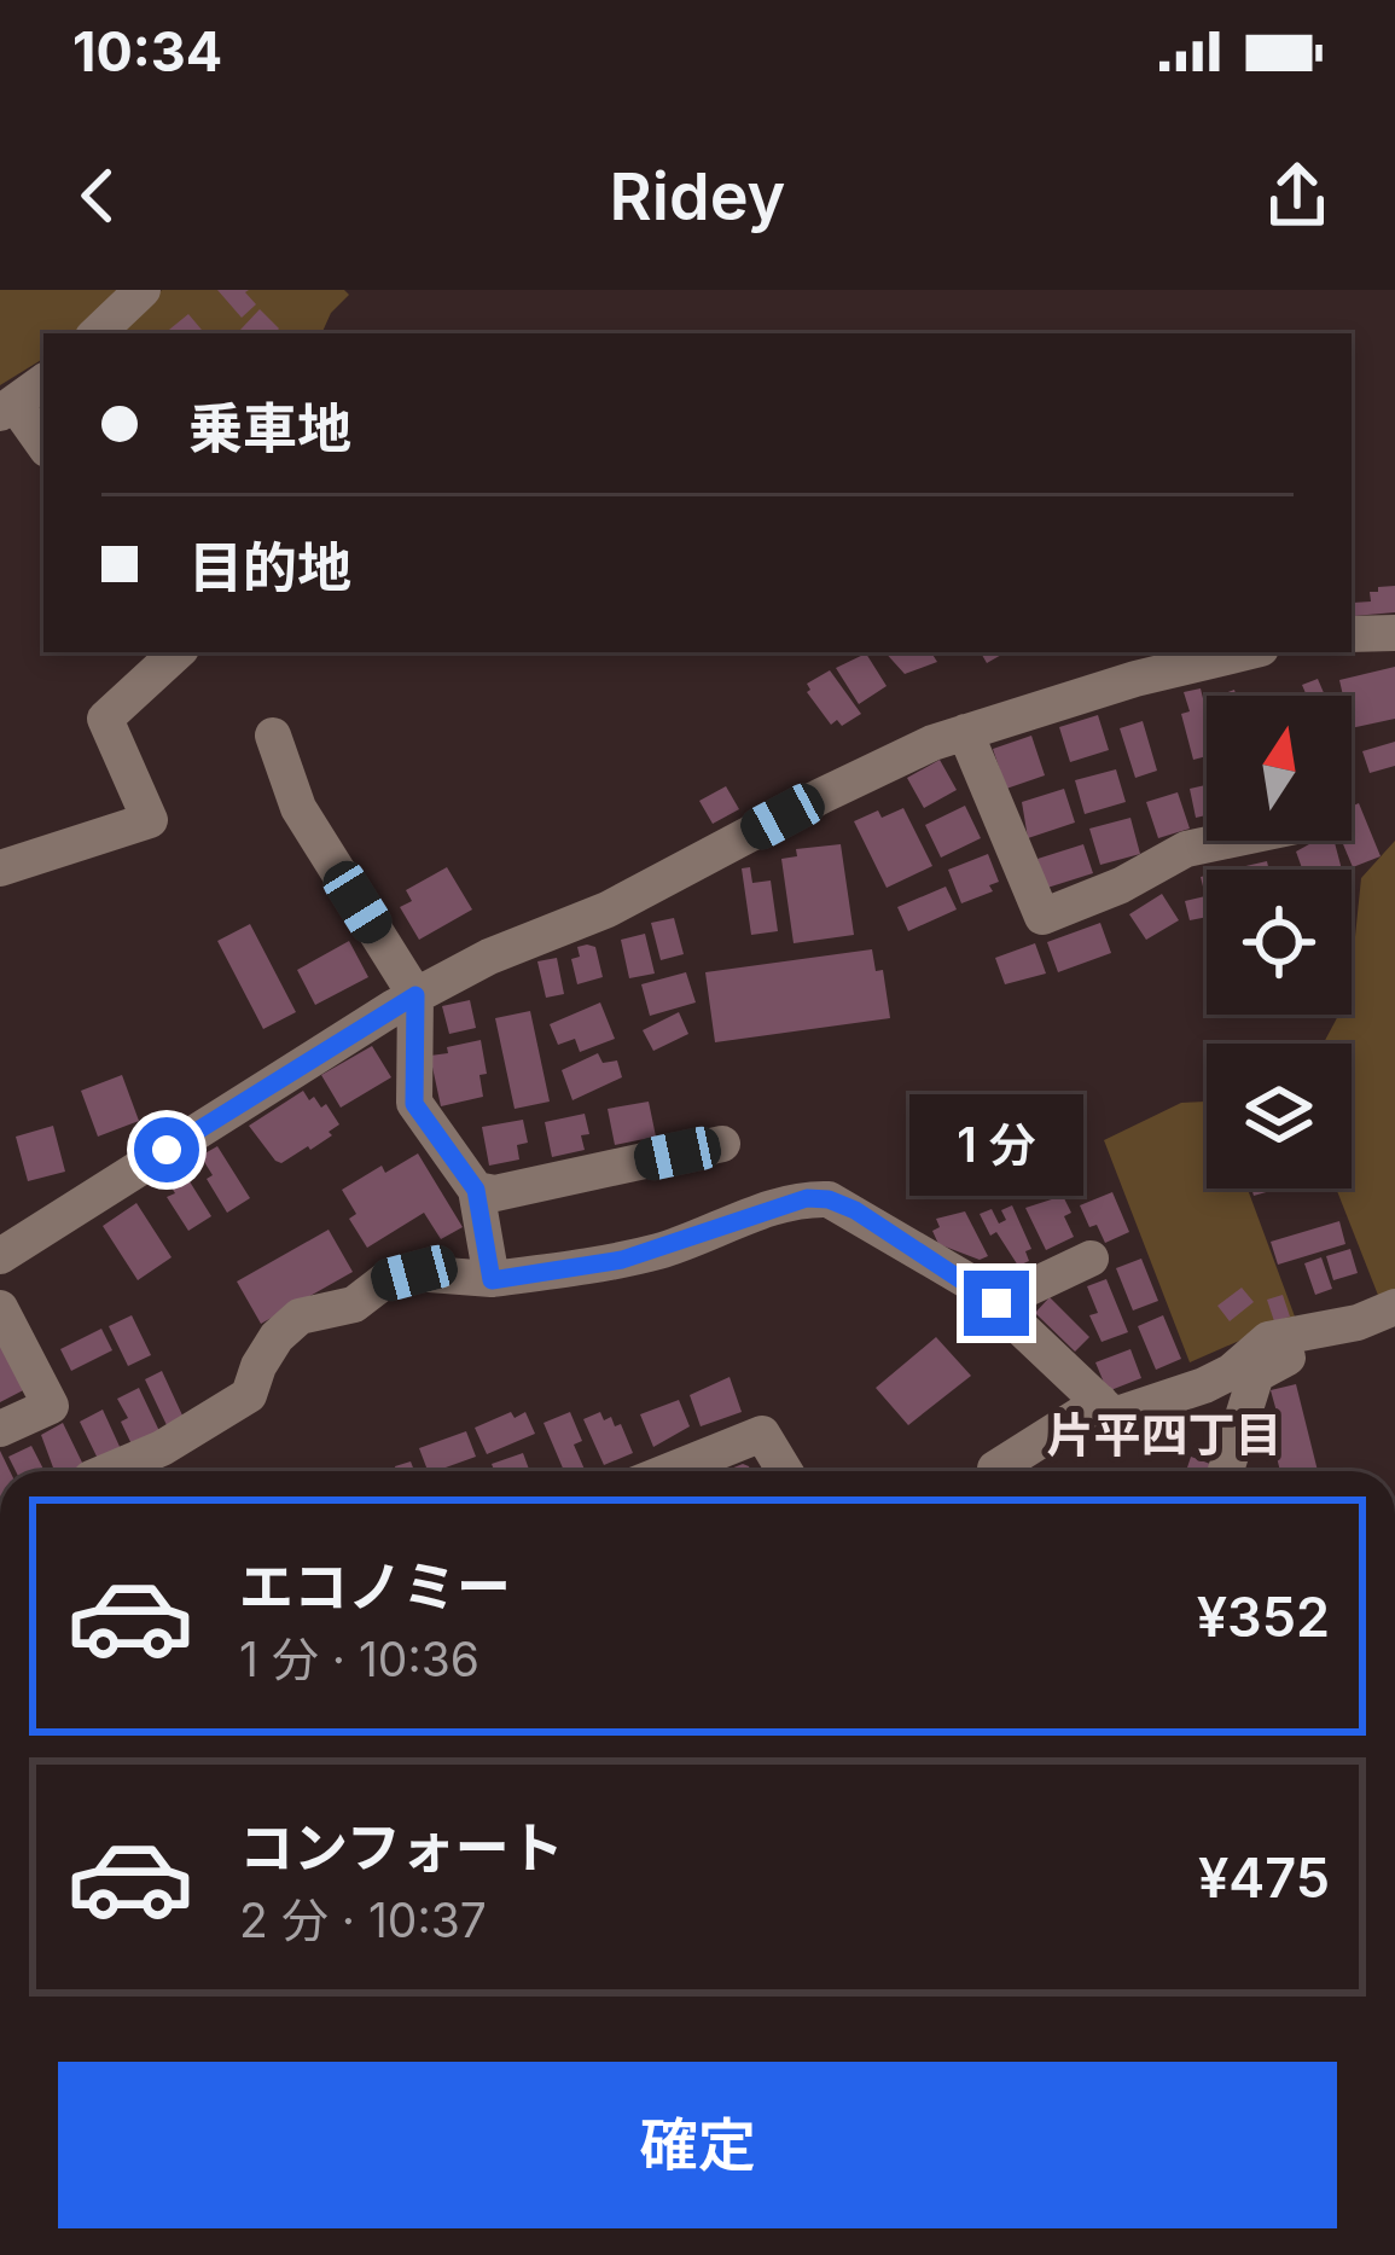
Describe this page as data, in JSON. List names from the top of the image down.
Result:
{
  "districts": ["片平四丁目"],
  "north": "top",
  "page": {
    "status": "10:34",
    "header": "Ridey",
    "banner": ["乗車地", "目的地"],
    "bubble": "1 分",
    "list": [
      {
        "name": "エコノミー",
        "note": "1 分 · 10:36",
        "value": "¥352"
      },
      {
        "name": "コンフォート",
        "note": "2 分 · 10:37",
        "value": "¥475"
      }
    ],
    "buttons": "確定"
  }
}
